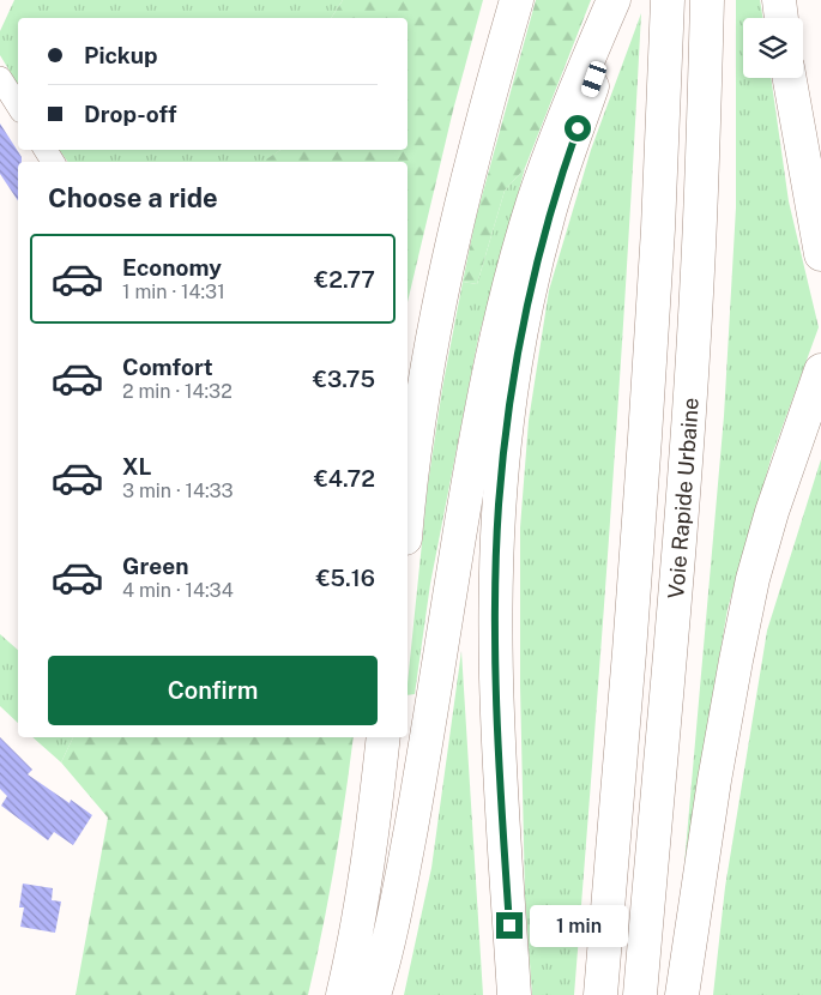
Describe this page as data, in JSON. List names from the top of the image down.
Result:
{
  "streets": {
    "highway": ["Voie Rapide Urbaine"]
  },
  "page": {
    "banner": ["Pickup", "Drop-off"],
    "heading": "Choose a ride",
    "list": [
      {
        "name": "Economy",
        "note": "1 min · 14:31",
        "value": "€2.77"
      },
      {
        "name": "Comfort",
        "note": "2 min · 14:32",
        "value": "€3.75"
      },
      {
        "name": "XL",
        "note": "3 min · 14:33",
        "value": "€4.72"
      },
      {
        "name": "Green",
        "note": "4 min · 14:34",
        "value": "€5.16"
      }
    ],
    "buttons": "Confirm",
    "bubble": "1 min"
  }
}
